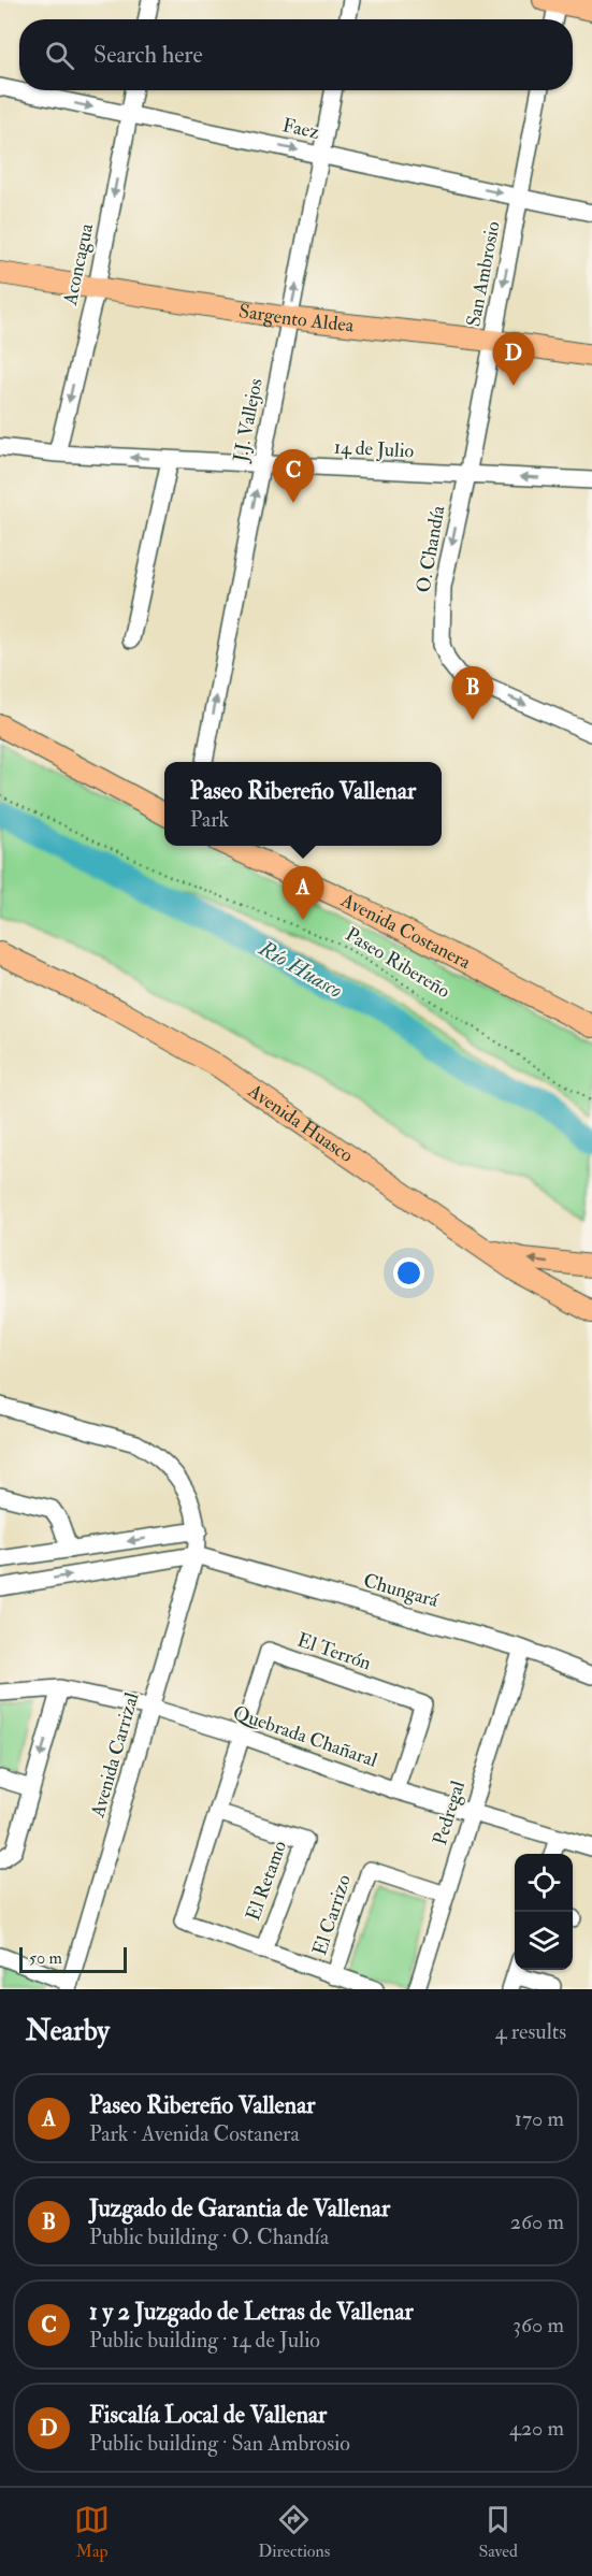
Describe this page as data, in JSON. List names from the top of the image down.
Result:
{
  "streets": {
    "main road": ["Sargento Aldea", "Avenida Costanera", "Avenida Huasco"],
    "street": [
      "Faez",
      "Aconcagua",
      "San Ambrosio",
      "J.J. Vallejos",
      "14 de Julio",
      "O. Chandía",
      "Chungará",
      "El Terrón",
      "Quebrada Chañaral",
      "Avenida Carrizal",
      "Pedregal",
      "El Retamo",
      "El Carrizo"
    ],
    "path": ["Paseo Ribereño"]
  },
  "crossings": [
    ["Faez", "Aconcagua"],
    ["Faez", "San Ambrosio"],
    ["Faez", "J.J. Vallejos"],
    ["Aconcagua", "Sargento Aldea"],
    ["Aconcagua", "14 de Julio"],
    ["San Ambrosio", "Sargento Aldea"],
    ["San Ambrosio", "14 de Julio"],
    ["San Ambrosio", "O. Chandía"],
    ["Sargento Aldea", "J.J. Vallejos"],
    ["J.J. Vallejos", "14 de Julio"],
    ["14 de Julio", "O. Chandía"],
    ["Chungará", "Avenida Carrizal"],
    ["Chungará", "Pedregal"],
    ["El Terrón", "Quebrada Chañaral"],
    ["El Terrón", "El Retamo"],
    ["Quebrada Chañaral", "Avenida Carrizal"],
    ["Quebrada Chañaral", "Pedregal"],
    ["Pedregal", "El Carrizo"]
  ],
  "one_way": [
    "Faez",
    "Aconcagua",
    "San Ambrosio",
    "14 de Julio",
    "O. Chandía"
  ],
  "water": ["Río Huasco"],
  "scale_bar": "50 m",
  "page": {
    "search": "Search here",
    "pins": [
      "D",
      "C",
      "B",
      "A"
    ],
    "popup": ["Paseo Ribereño Vallenar", "Park"],
    "scale": "50 m",
    "heading": ["Nearby", "4 results"],
    "list": [
      {
        "mark": "A",
        "name": "Paseo Ribereño Vallenar",
        "note": "Park · Avenida Costanera",
        "value": "170 m"
      },
      {
        "mark": "B",
        "name": "Juzgado de Garantia de Vallenar",
        "note": "Public building · O. Chandía",
        "value": "260 m"
      },
      {
        "mark": "C",
        "name": "1 y 2 Juzgado de Letras de Vallenar",
        "note": "Public building · 14 de Julio",
        "value": "360 m"
      },
      {
        "mark": "D",
        "name": "Fiscalía Local de Vallenar",
        "note": "Public building · San Ambrosio",
        "value": "420 m"
      }
    ],
    "nav": ["Map", "Directions", "Saved"]
  }
}
